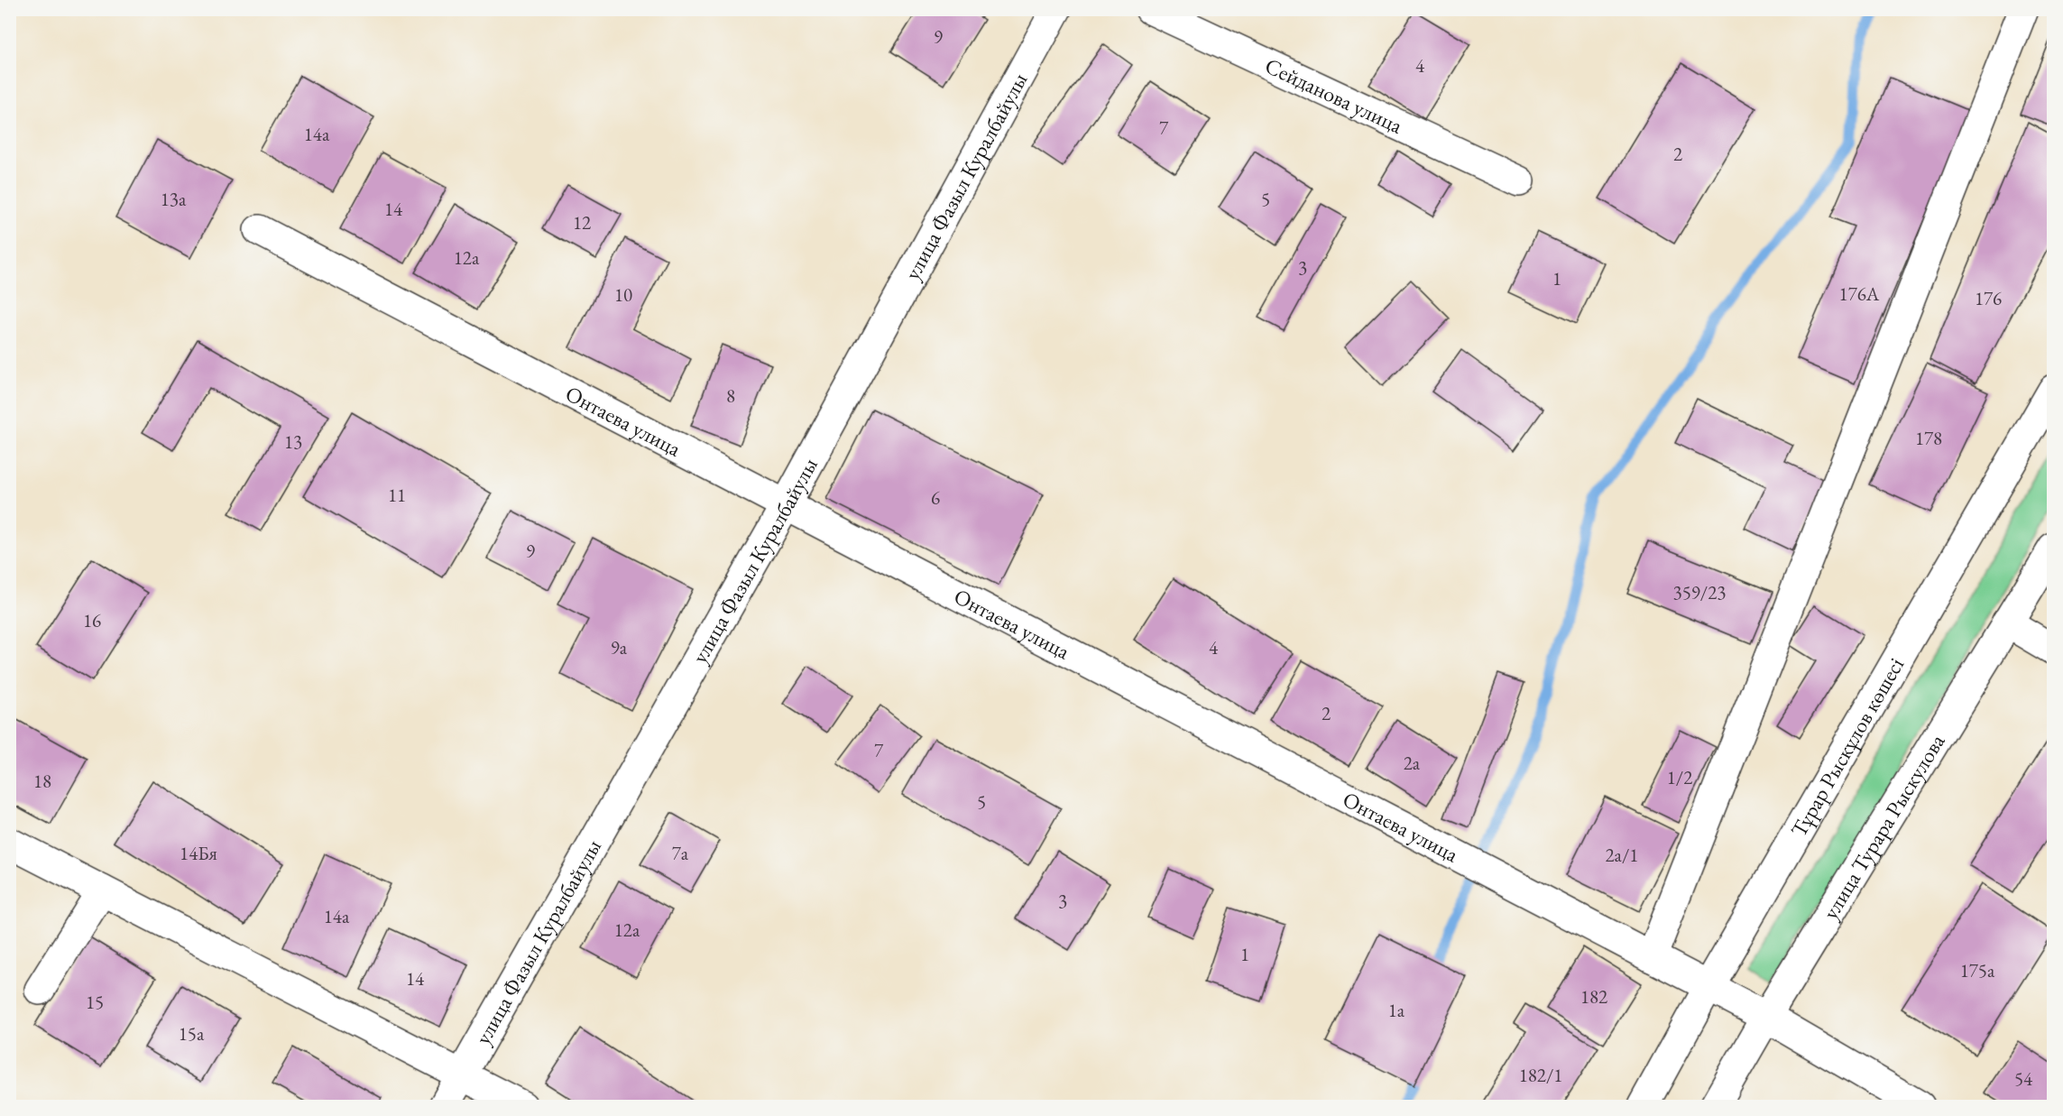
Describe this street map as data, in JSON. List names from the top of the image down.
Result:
{
  "streets": {
    "street": [
      "Сейданова улица",
      "улица Фазыл Куралбайулы",
      "Онтаева улица",
      "Тұрар Рыскұлов көшесі",
      "улица Турара Рыскулова"
    ]
  },
  "crossings": [
    ["улица Фазыл Куралбайулы", "Онтаева улица"],
    ["Онтаева улица", "Тұрар Рыскұлов көшесі"],
    ["Онтаева улица", "улица Турара Рыскулова"]
  ],
  "house_numbers": [
    "9",
    "4",
    "7",
    "14а",
    "2",
    "13а",
    "5",
    "14",
    "12",
    "12а",
    "3",
    "1",
    "176А",
    "10",
    "176",
    "8",
    "178",
    "13",
    "11",
    "6",
    "9",
    "359/23",
    "16",
    "9а",
    "4",
    "2",
    "7",
    "2а",
    "1/2",
    "18",
    "5",
    "14Бя",
    "7а",
    "2a/1",
    "3",
    "14а",
    "12а",
    "1",
    "175а",
    "14",
    "182",
    "15",
    "1а",
    "15а",
    "182/1",
    "54"
  ]
}
